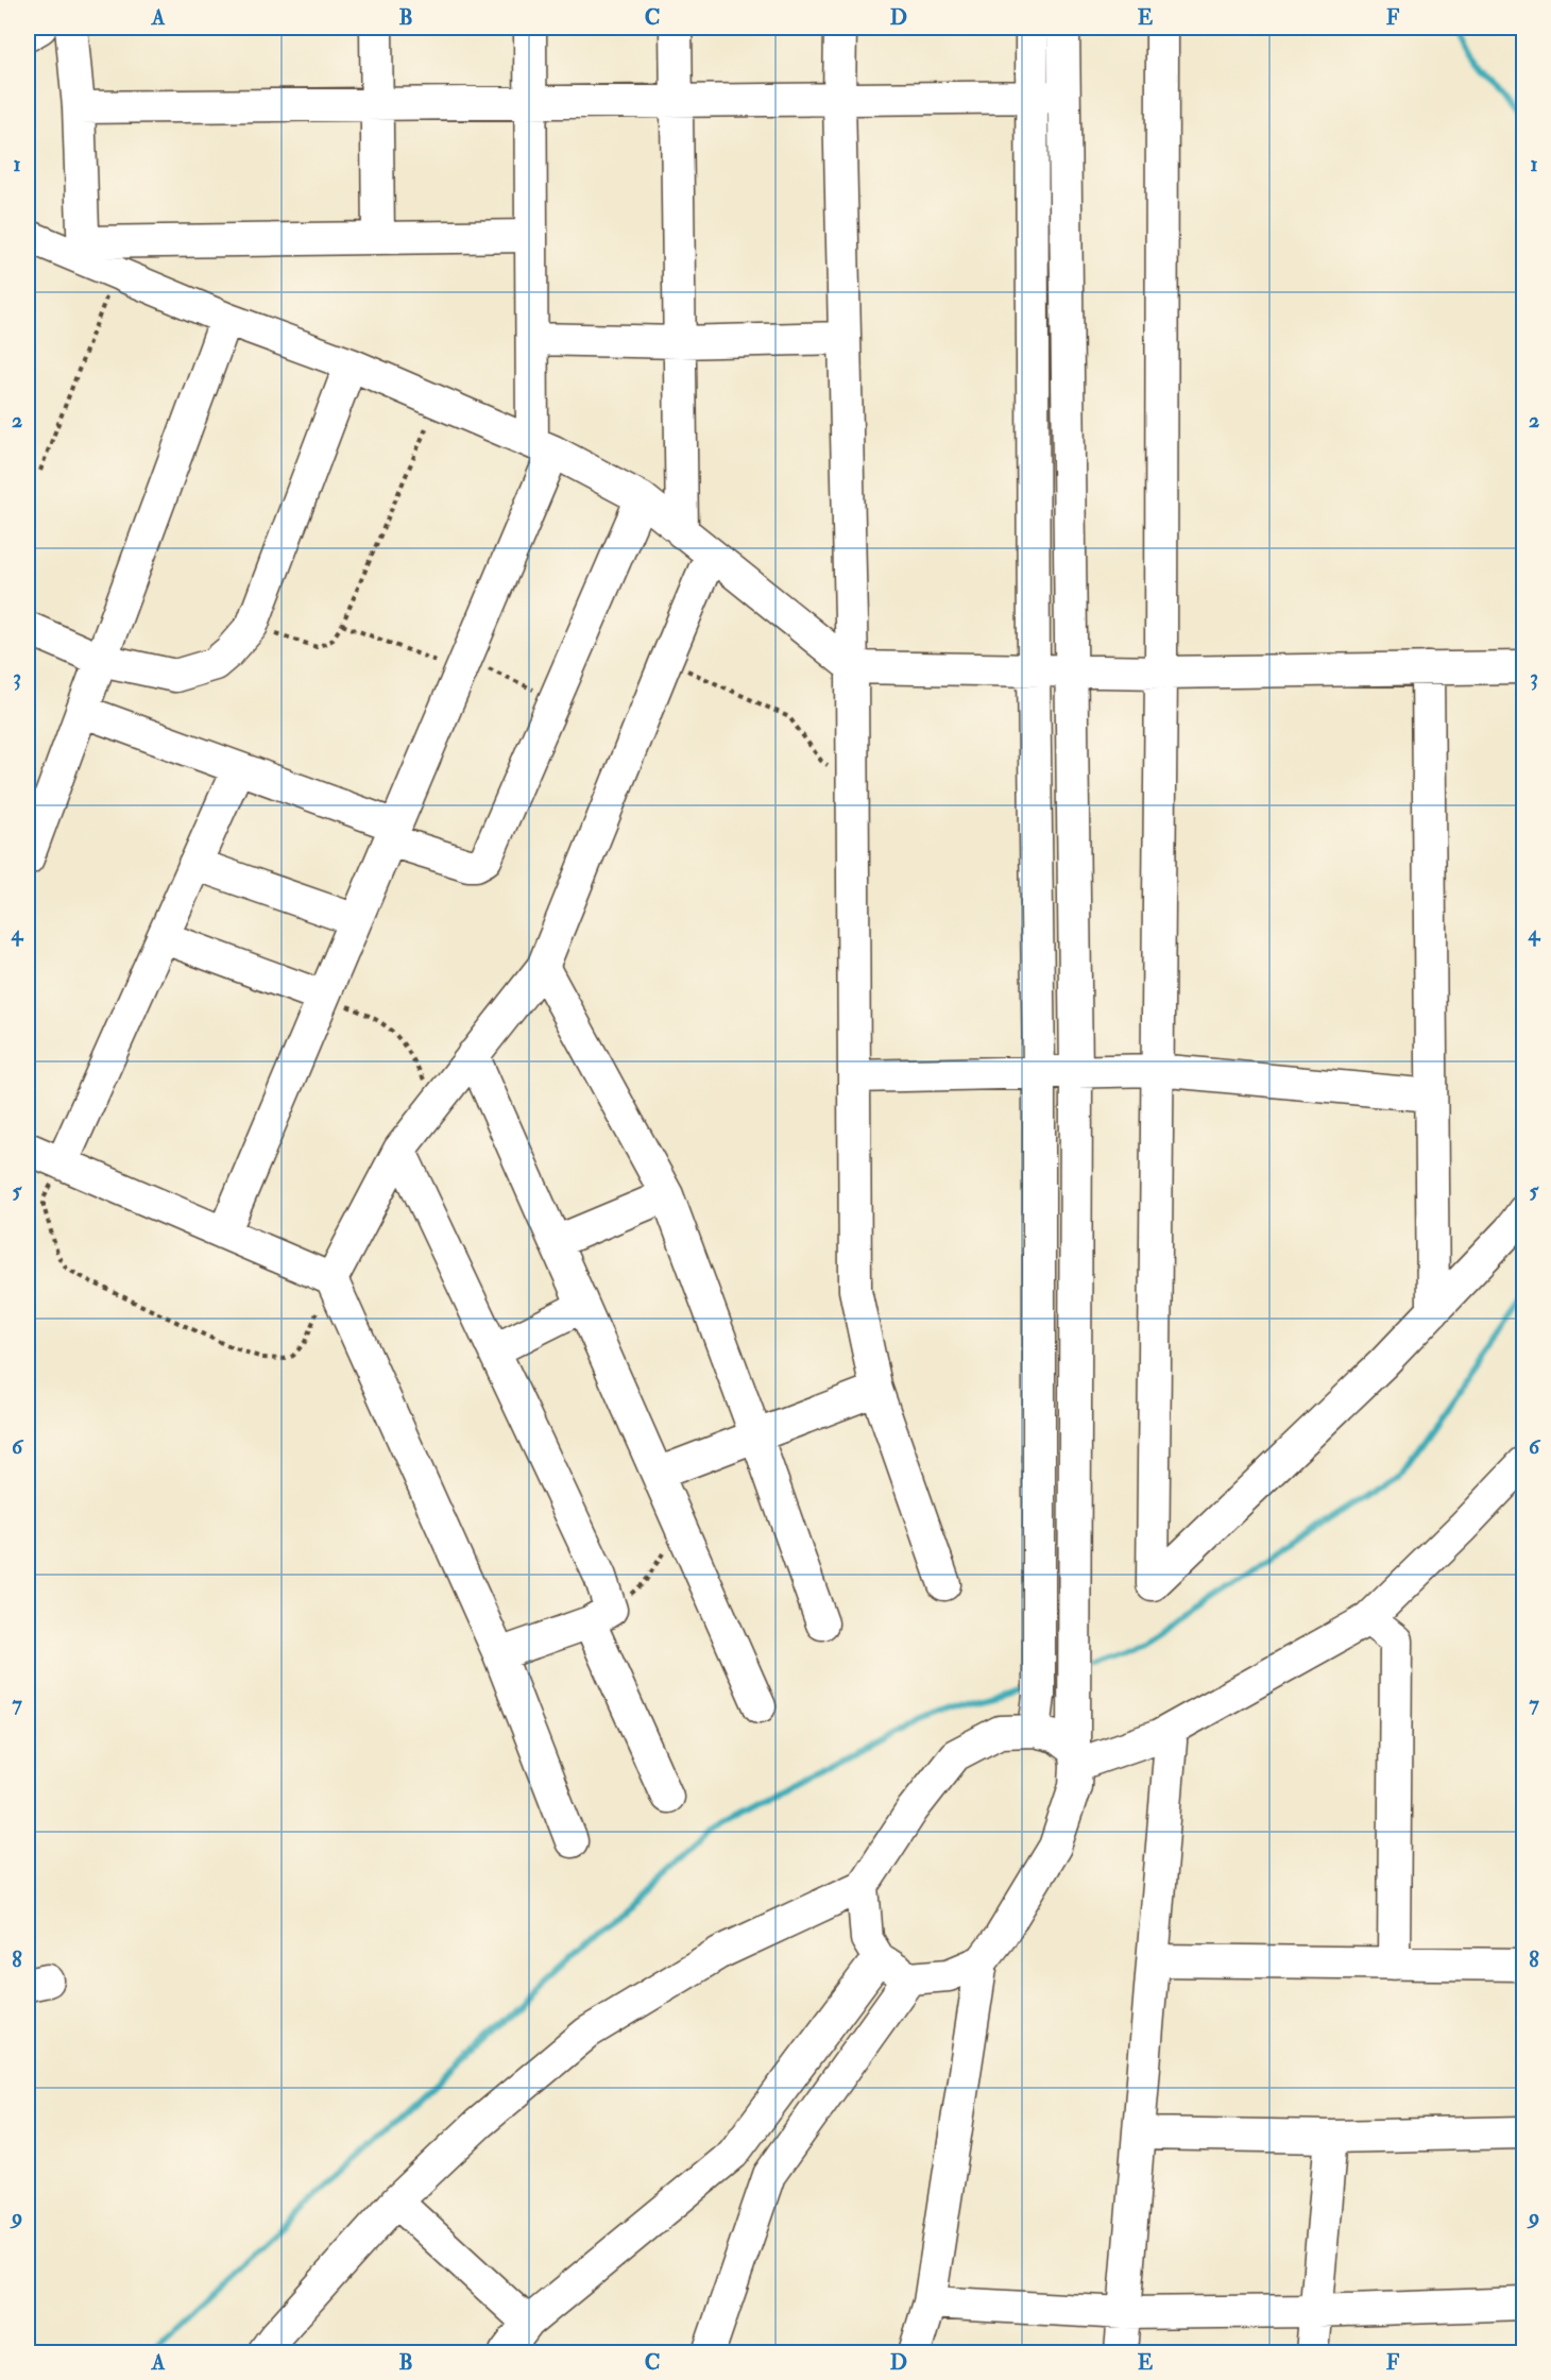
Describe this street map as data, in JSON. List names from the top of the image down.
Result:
{
  "grid": {
    "columns": [
      "A",
      "B",
      "C",
      "D",
      "E",
      "F"
    ],
    "rows": [
      "1",
      "2",
      "3",
      "4",
      "5",
      "6",
      "7",
      "8",
      "9"
    ]
  }
}
